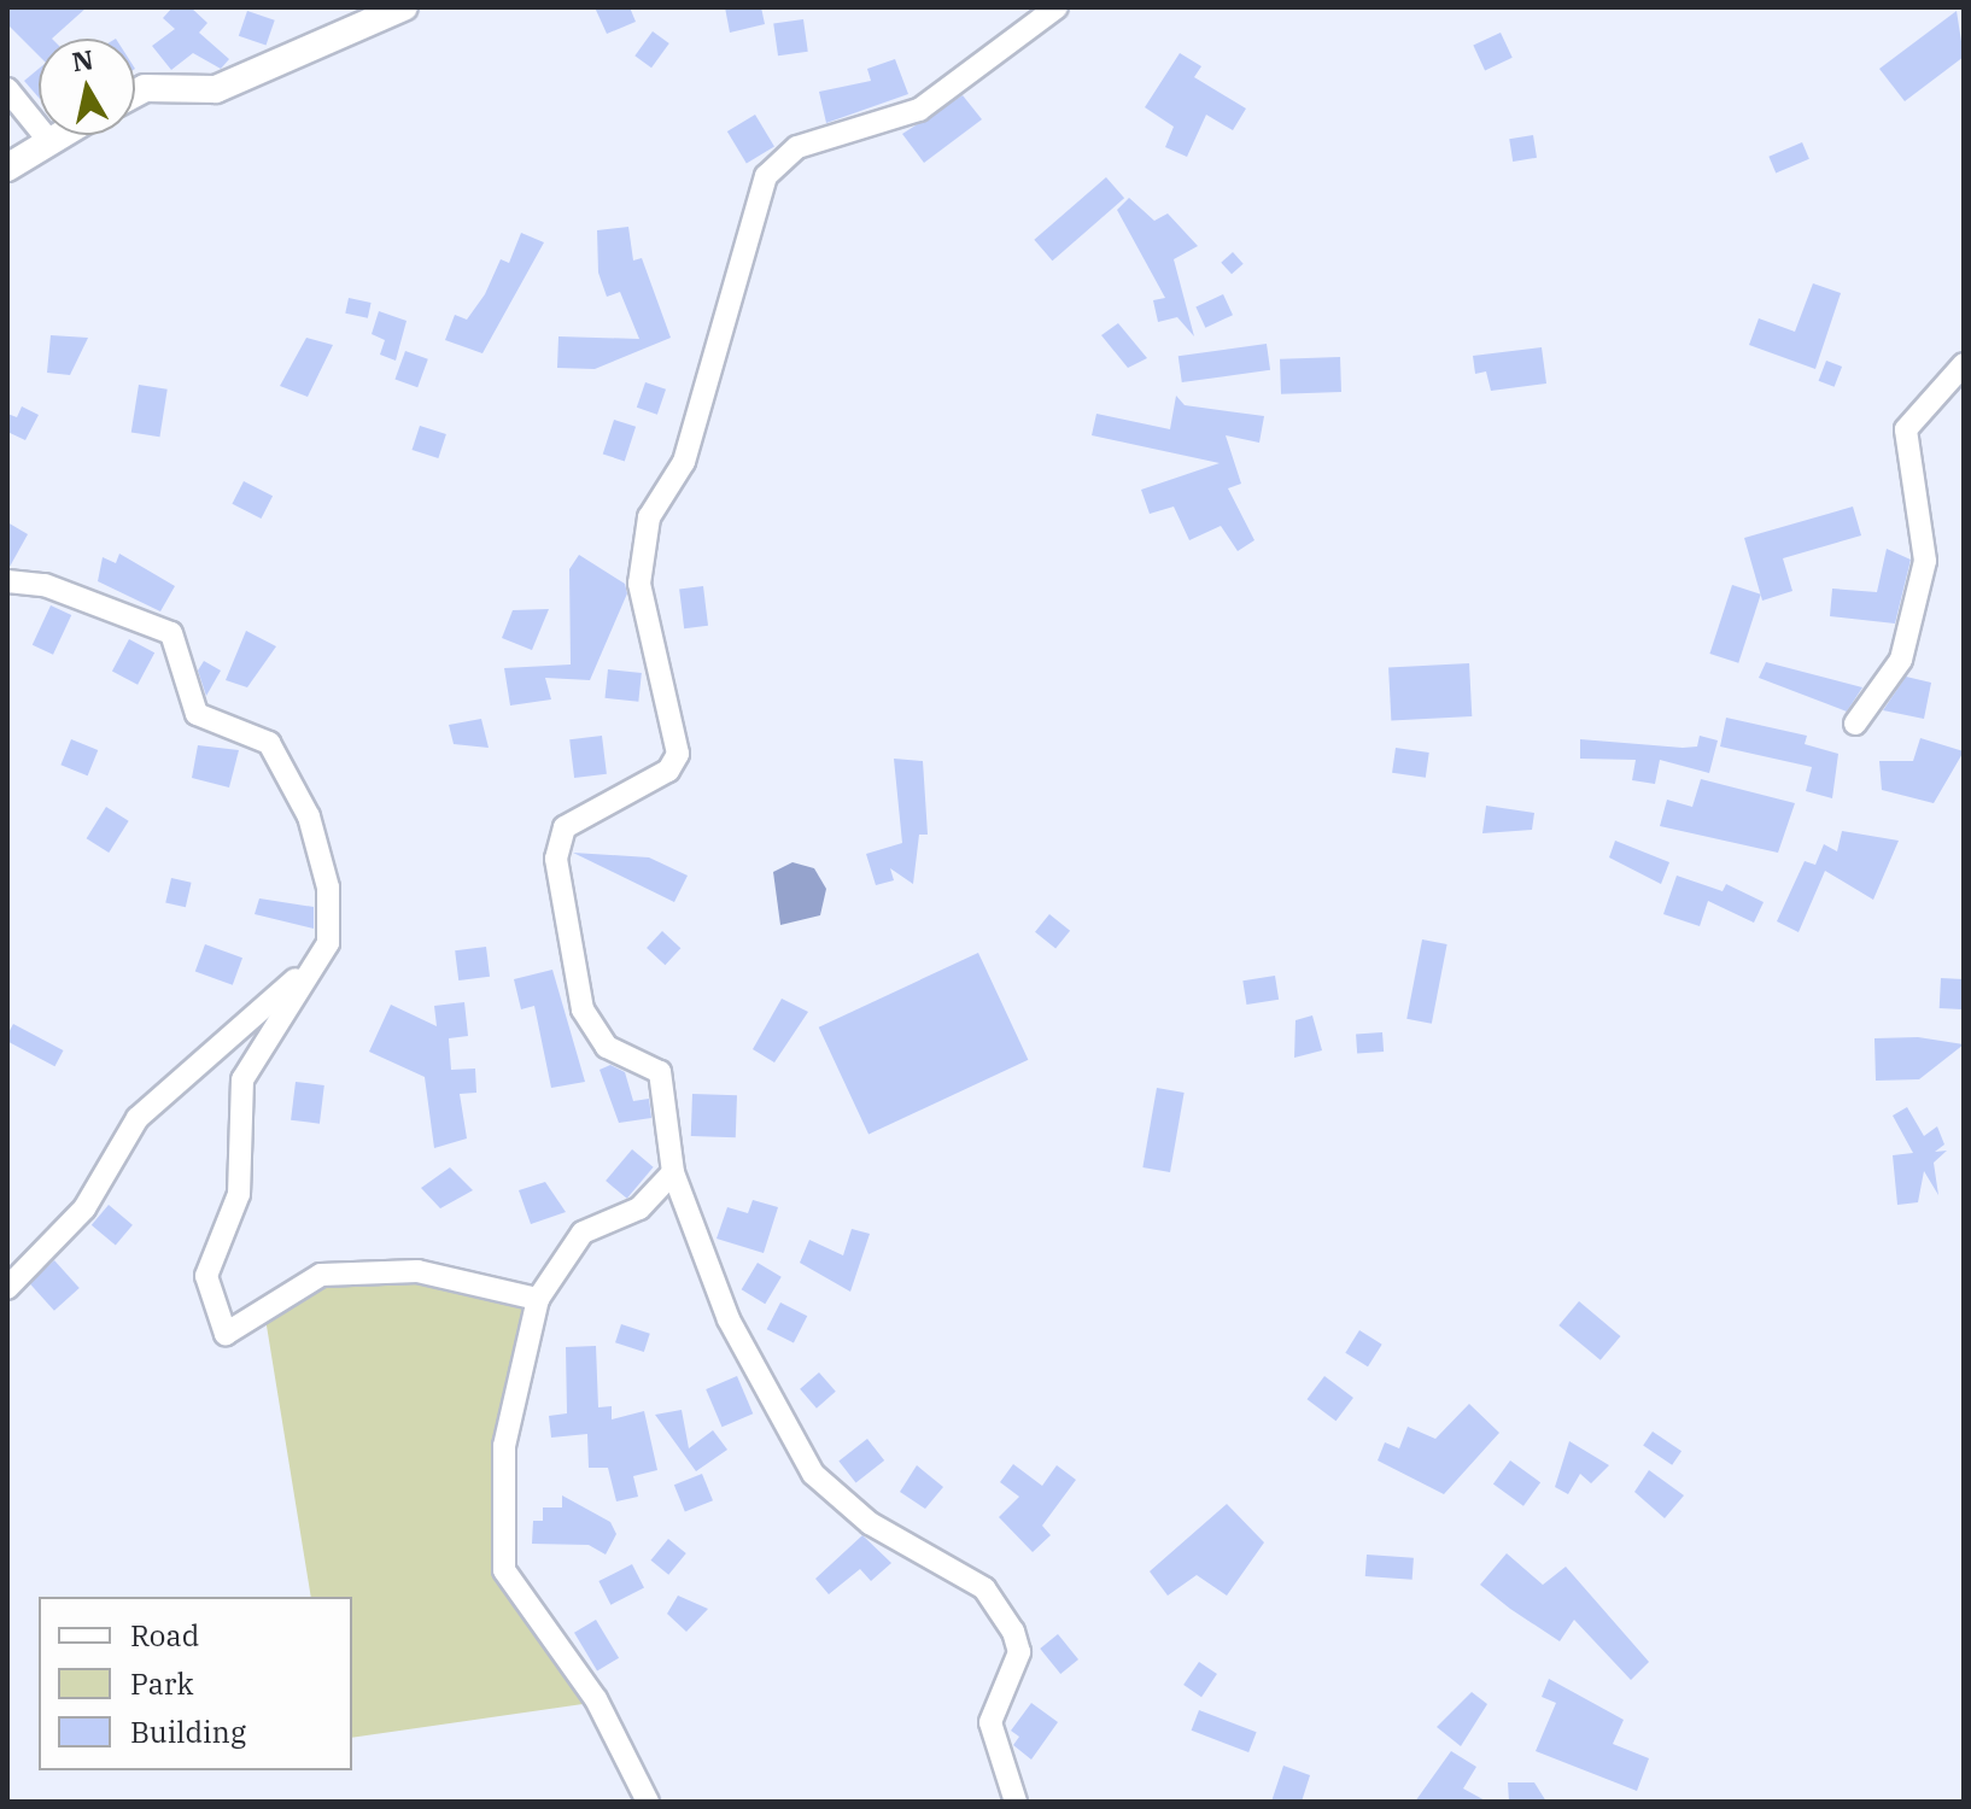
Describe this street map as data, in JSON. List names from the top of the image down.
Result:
{
  "legend": ["Road", "Park", "Building"],
  "north": "top"
}
